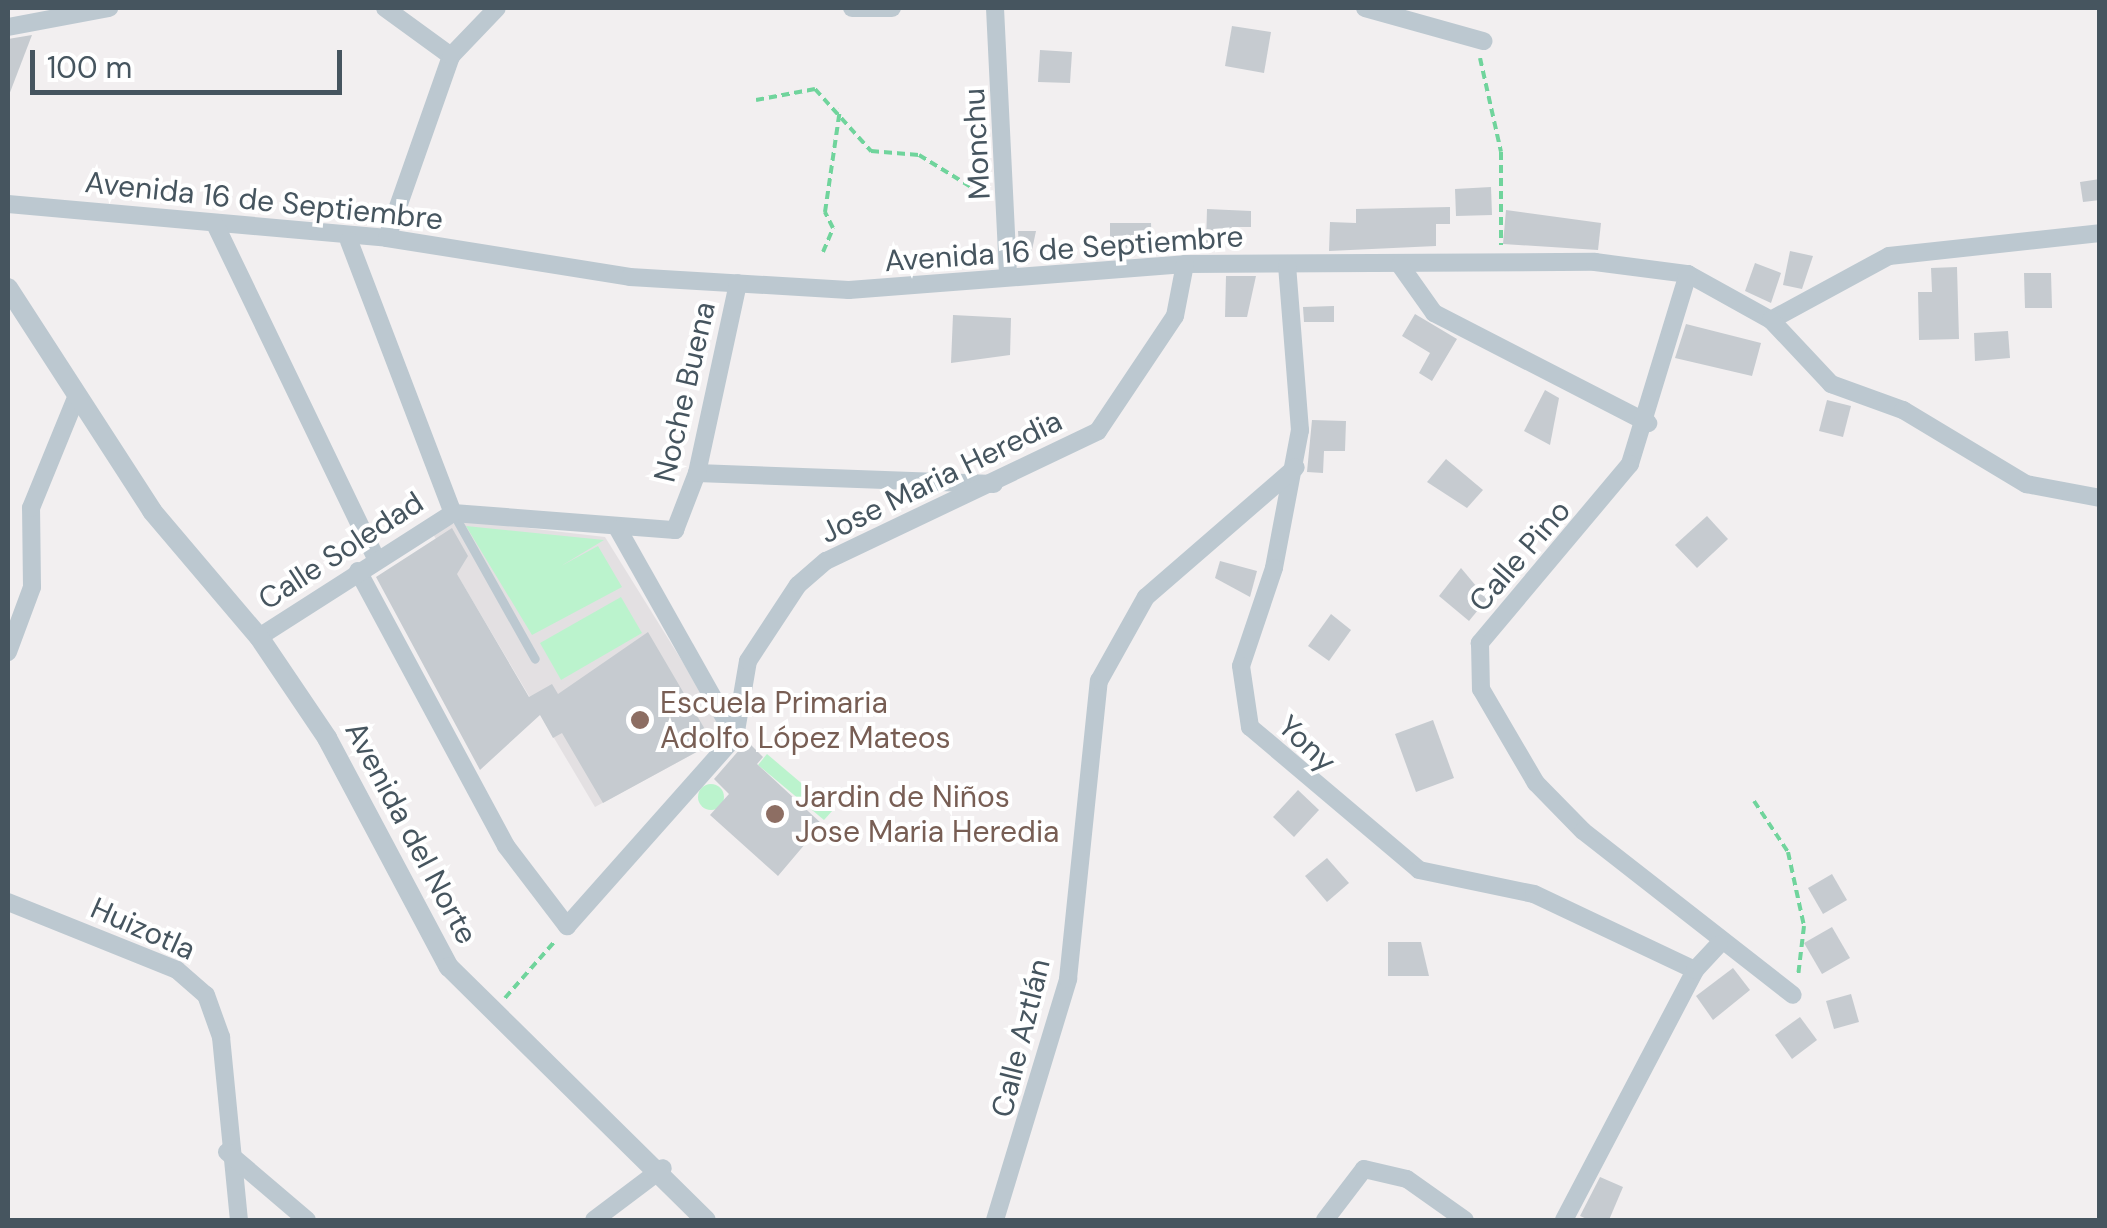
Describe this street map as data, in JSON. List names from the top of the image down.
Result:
{
  "streets": {
    "street": [
      "Monchu",
      "Avenida 16 de Septiembre",
      "Noche Buena",
      "Jose Maria Heredia",
      "Calle Soledad",
      "Calle Pino",
      "Yony",
      "Avenida del Norte",
      "Huizotla",
      "Calle Aztlán"
    ]
  },
  "crossings": [
    ["Monchu", "Avenida 16 de Septiembre"],
    ["Avenida 16 de Septiembre", "Noche Buena"],
    ["Avenida 16 de Septiembre", "Jose Maria Heredia"],
    ["Avenida 16 de Septiembre", "Calle Pino"],
    ["Avenida 16 de Septiembre", "Yony"],
    ["Calle Soledad", "Avenida del Norte"],
    ["Yony", "Calle Aztlán"]
  ],
  "places": ["Escuela Primaria Adolfo López Mateos", "Jardin de Niños Jose Maria Heredia"],
  "scale_bar": "100 m"
}
